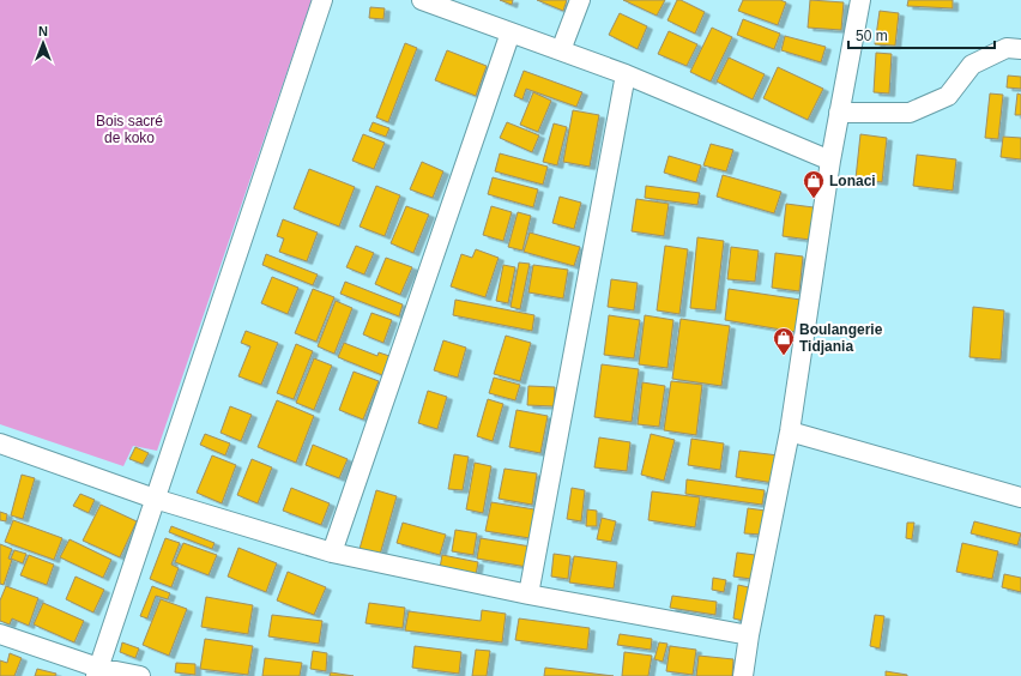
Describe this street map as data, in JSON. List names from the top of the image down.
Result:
{
  "parks": ["Bois sacré de koko"],
  "places": {
    "shop": ["Lonaci", "Boulangerie Tidjania"]
  },
  "scale_bar": "50 m",
  "north": "top"
}
